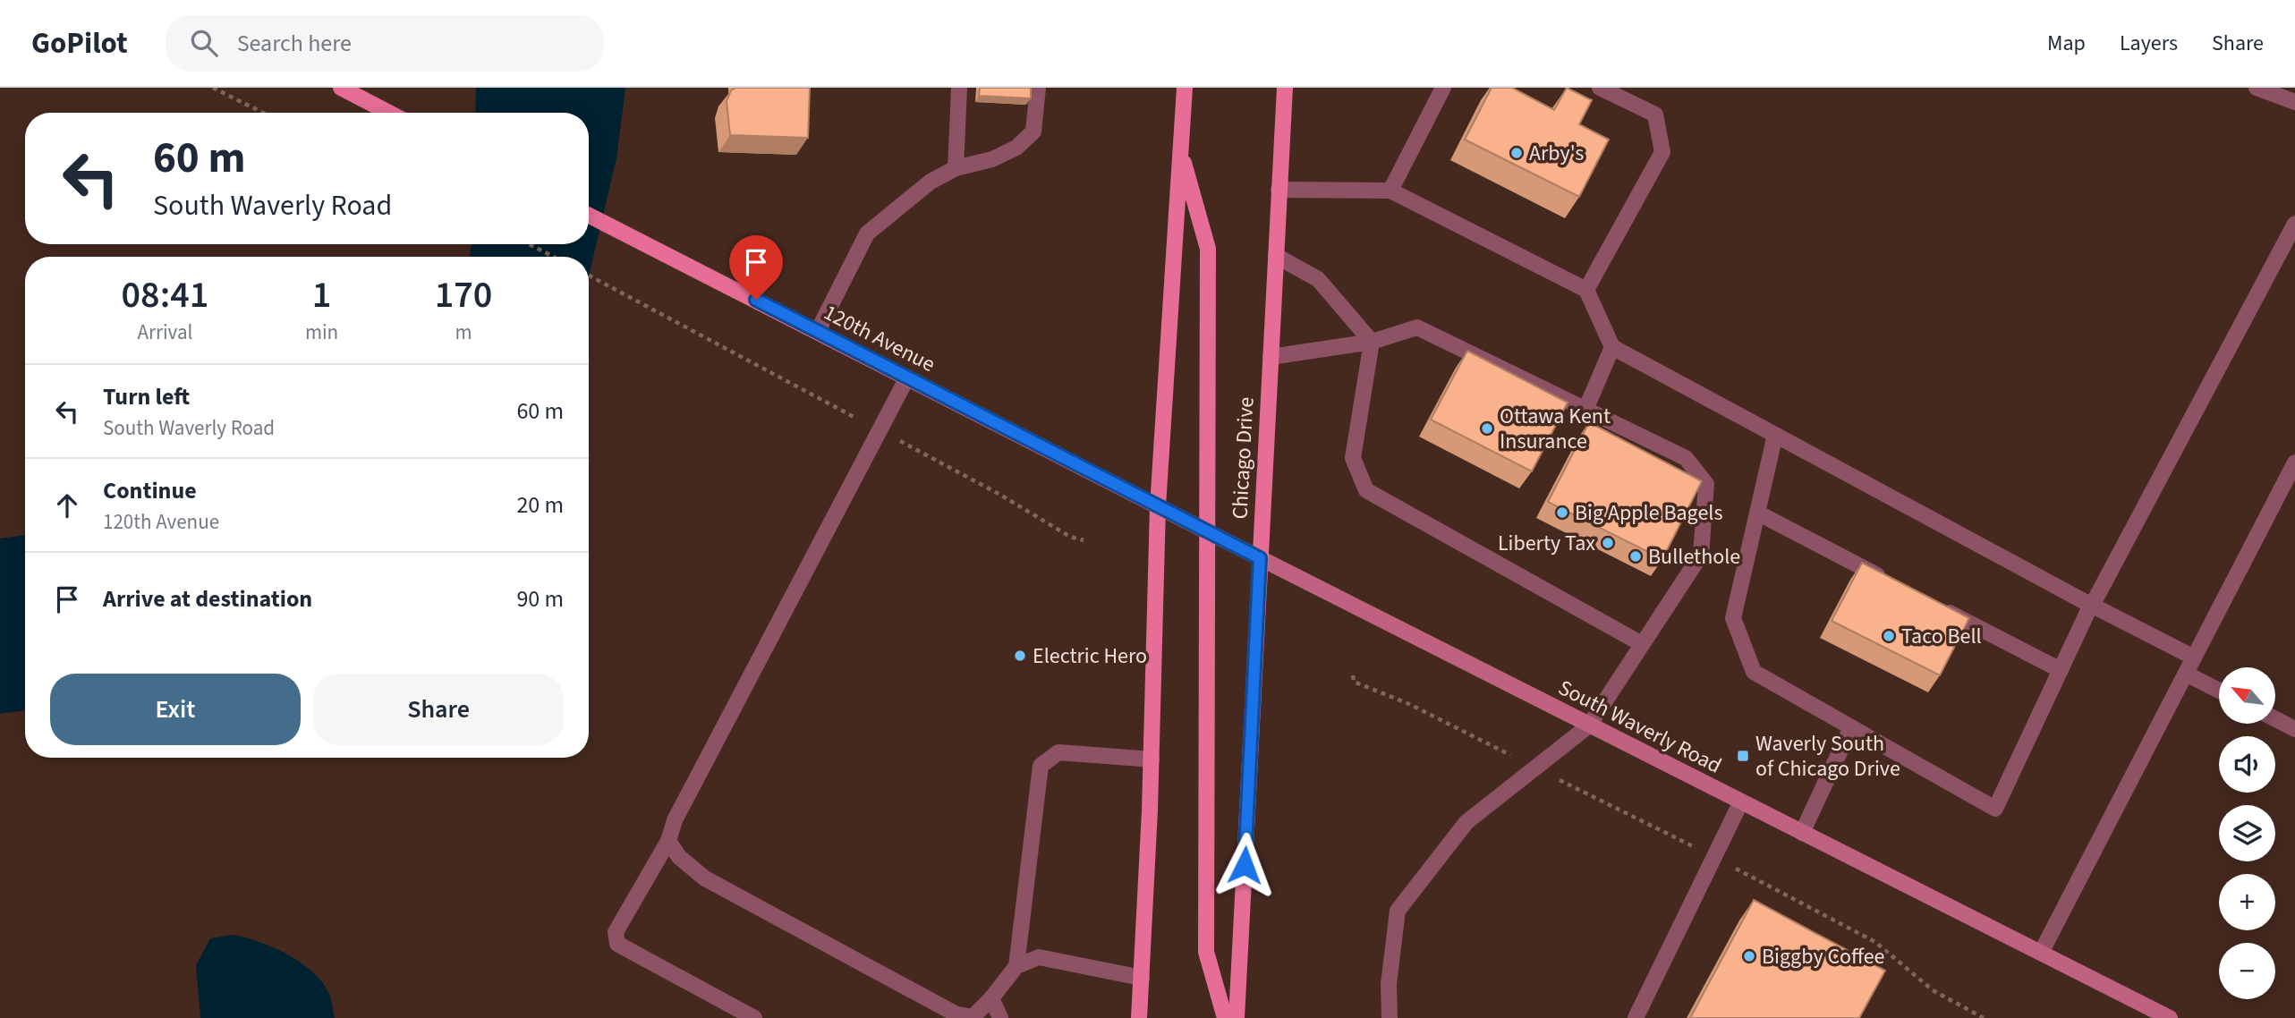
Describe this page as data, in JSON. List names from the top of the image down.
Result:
{
  "streets": {
    "main road": ["120th Avenue", "Chicago Drive", "South Waverly Road"]
  },
  "crossings": [
    ["120th Avenue", "South Waverly Road"],
    ["Chicago Drive", "South Waverly Road"]
  ],
  "places": {
    "other": [
      "Arby's",
      "Ottawa Kent Insurance",
      "Big Apple Bagels",
      "Liberty Tax",
      "Bullethole",
      "Taco Bell",
      "Electric Hero",
      "Biggby Coffee"
    ],
    "transit": ["Waverly South of Chicago Drive"]
  },
  "north": "top left",
  "page": {
    "header": "GoPilot",
    "search": "Search here",
    "nav": ["Map", "Layers", "Share"],
    "turn": ["60 m", "South Waverly Road"],
    "eta": [
      "08:41",
      "Arrival",
      "1",
      "min",
      "170",
      "m"
    ],
    "list": [
      {
        "name": "Turn left",
        "note": "South Waverly Road",
        "value": "60 m"
      },
      {
        "name": "Continue",
        "note": "120th Avenue",
        "value": "20 m"
      },
      {
        "name": "Arrive at destination",
        "value": "90 m"
      }
    ],
    "buttons": ["Exit", "Share"],
    "map_buttons": ["+", "−"]
  }
}
